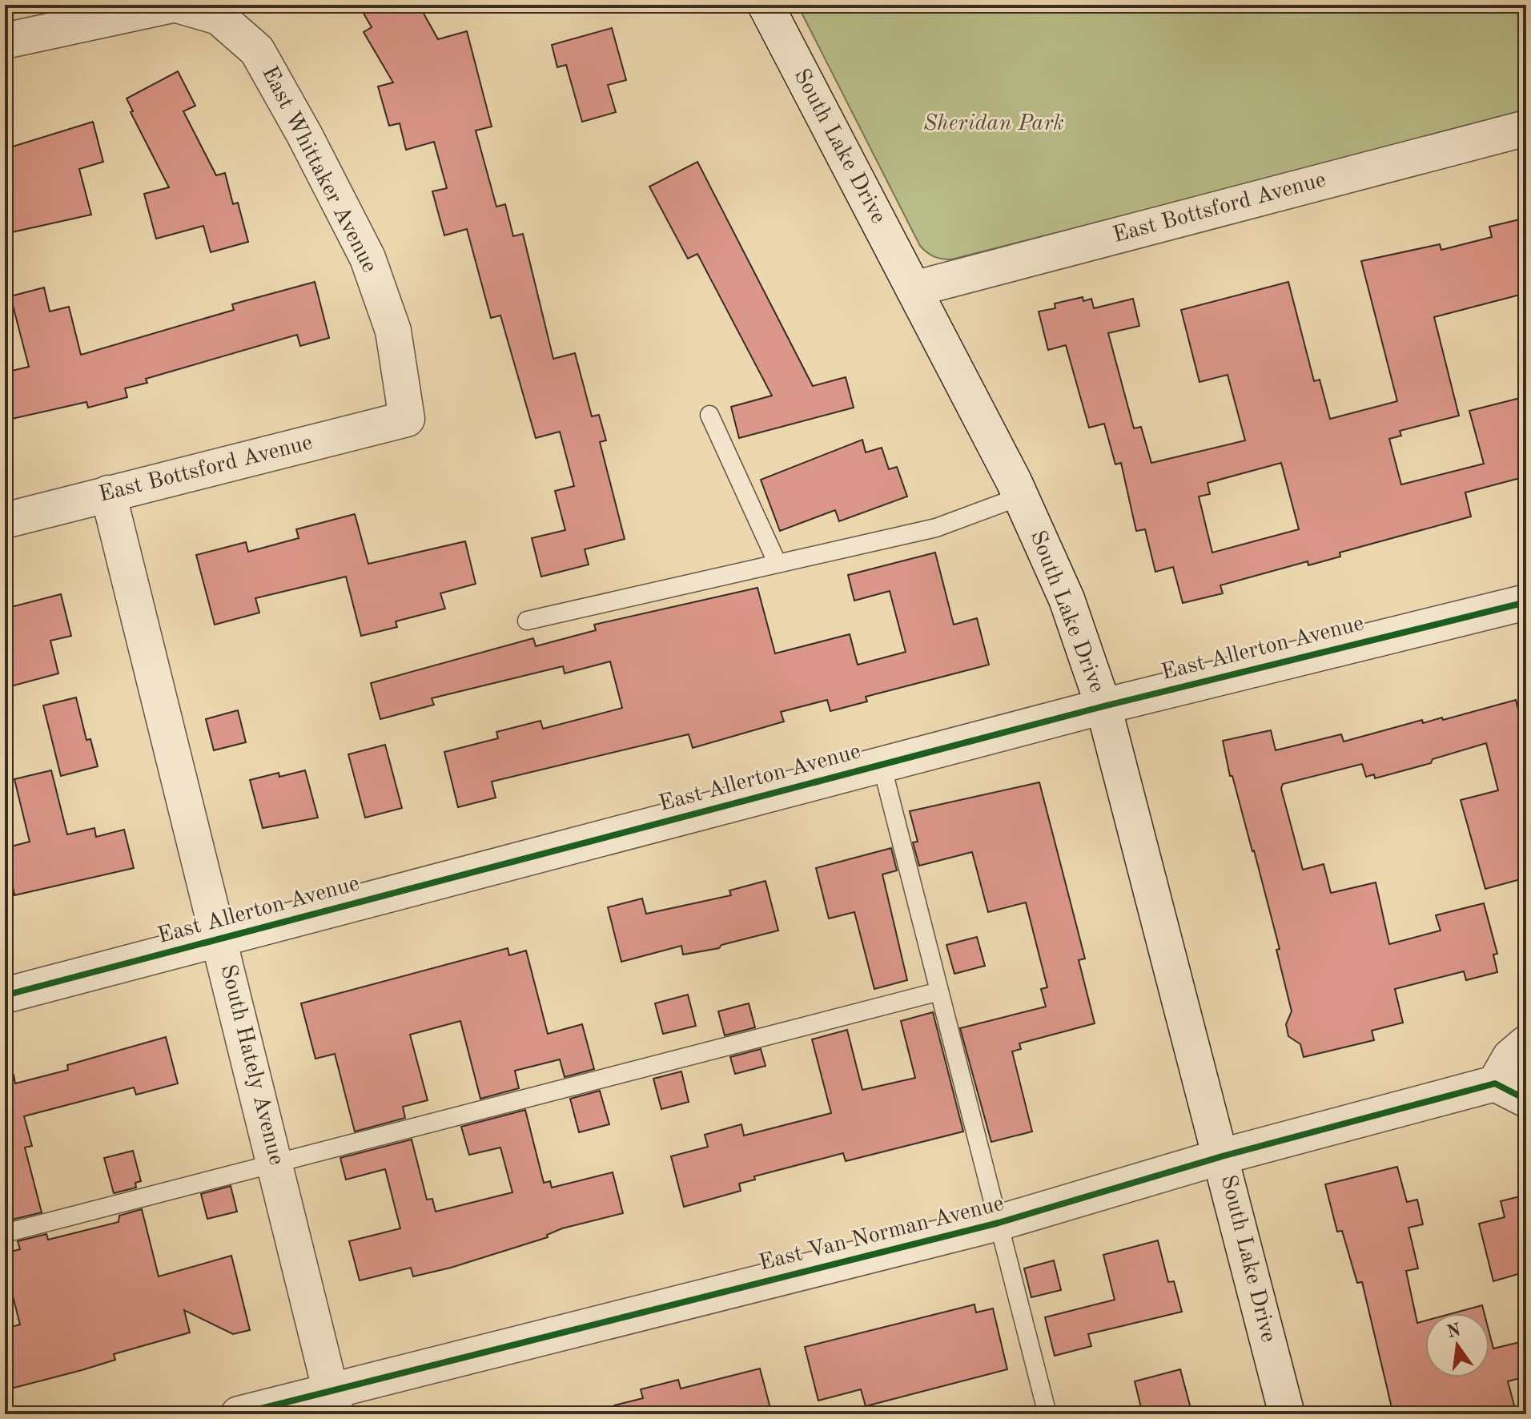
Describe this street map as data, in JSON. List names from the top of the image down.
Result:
{
  "streets": {
    "street": [
      "South Lake Drive",
      "East Whittaker Avenue",
      "East Bottsford Avenue",
      "East Allerton Avenue",
      "South Hately Avenue",
      "East Van Norman Avenue"
    ]
  },
  "crossings": [
    ["South Lake Drive", "East Bottsford Avenue"],
    ["South Lake Drive", "East Allerton Avenue"],
    ["South Lake Drive", "East Van Norman Avenue"],
    ["East Whittaker Avenue", "East Bottsford Avenue"],
    ["East Bottsford Avenue", "South Hately Avenue"],
    ["East Allerton Avenue", "South Hately Avenue"],
    ["South Hately Avenue", "East Van Norman Avenue"]
  ],
  "parks": ["Sheridan Park"],
  "north": "top"
}
